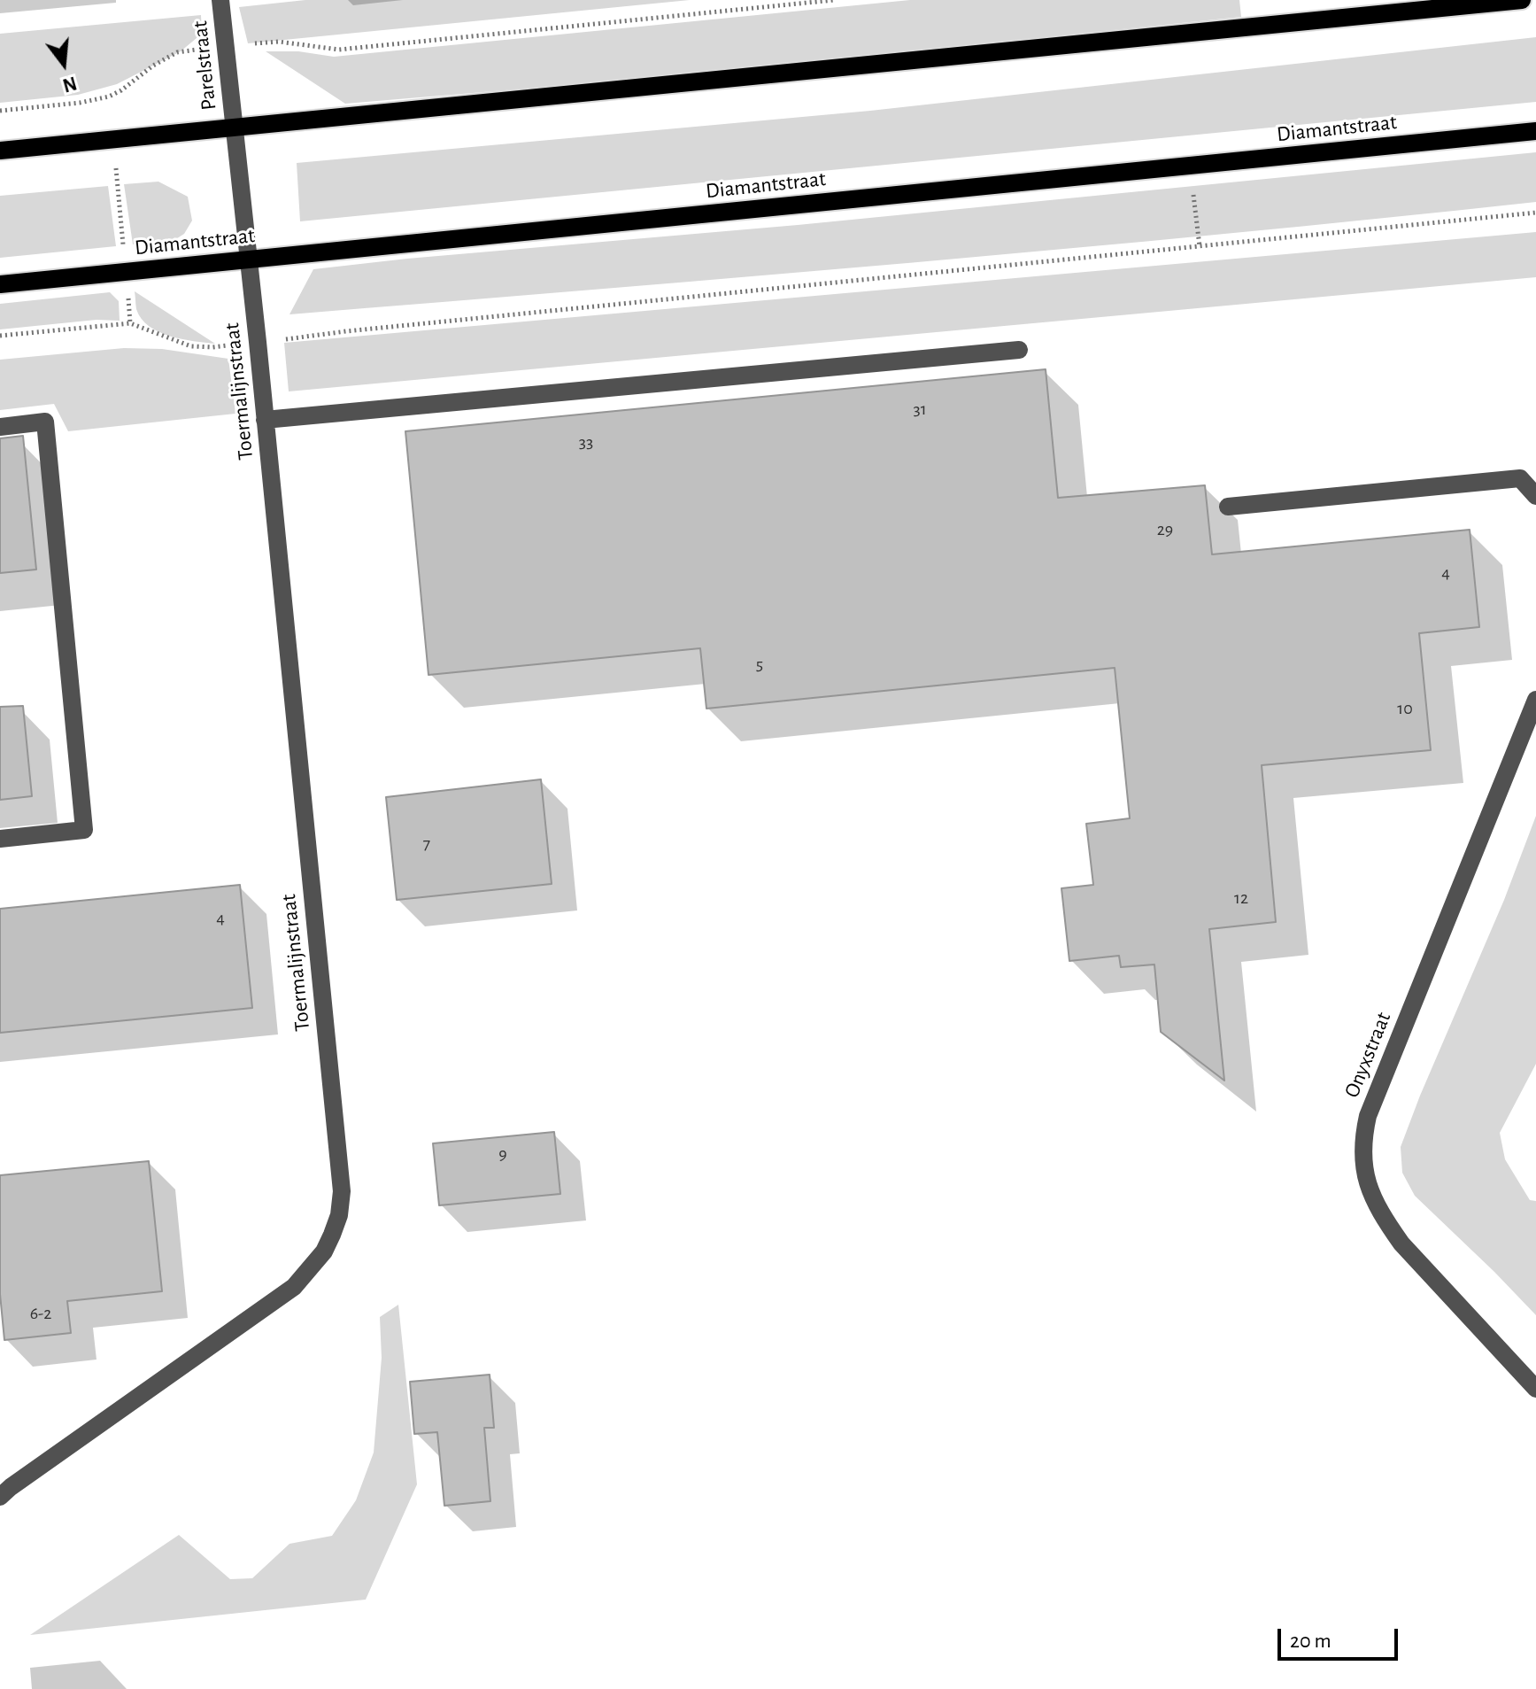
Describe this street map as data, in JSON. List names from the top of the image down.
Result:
{
  "streets": {
    "main road": ["Diamantstraat"],
    "street": ["Parelstraat", "Toermalijnstraat", "Onyxstraat"]
  },
  "crossings": [
    ["Parelstraat", "Diamantstraat"],
    ["Parelstraat", "Toermalijnstraat"],
    ["Diamantstraat", "Toermalijnstraat"]
  ],
  "house_numbers": [
    "31",
    "33",
    "29",
    "4",
    "5",
    "10",
    "7",
    "12",
    "4",
    "9",
    "6-2"
  ],
  "scale_bar": "20 m",
  "north": "bottom"
}
